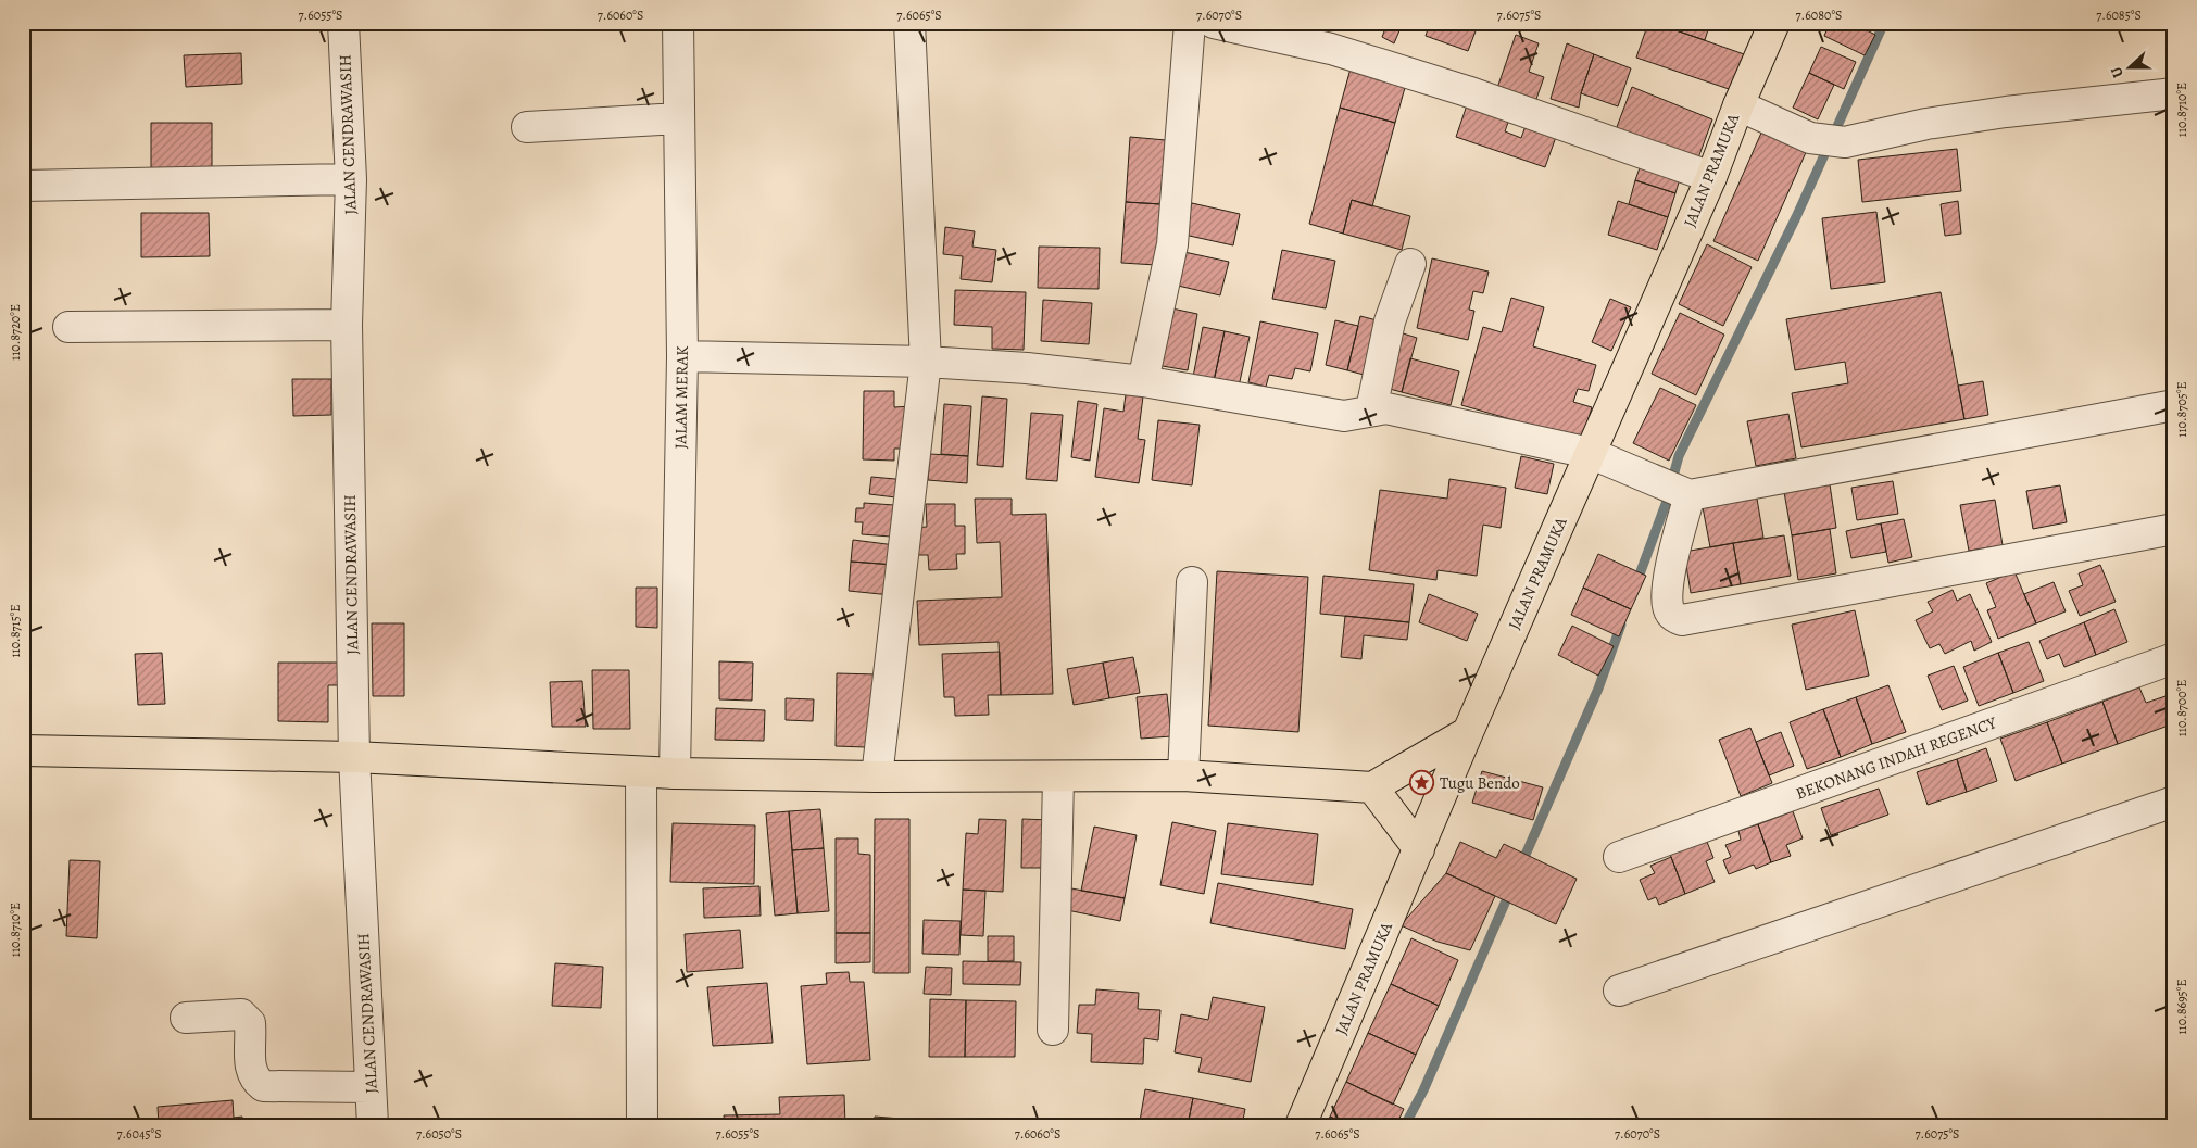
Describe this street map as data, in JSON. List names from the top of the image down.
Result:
{
  "streets": {
    "main road": ["JALAN PRAMUKA"],
    "street": ["JALAN CENDRAWASIH", "JALAM MERAK", "BEKONANG INDAH REGENCY"]
  },
  "places": {
    "place": ["Tugu Bendo"]
  },
  "north": "left",
  "coordinates": [
    "7.6055°S",
    "7.6060°S",
    "7.6065°S",
    "7.6070°S",
    "7.6075°S",
    "7.6080°S",
    "7.6085°S",
    "110.8710°E",
    "110.8720°E",
    "110.8705°E",
    "110.8715°E",
    "110.8700°E",
    "110.8695°E",
    "7.6045°S",
    "7.6050°S"
  ]
}
